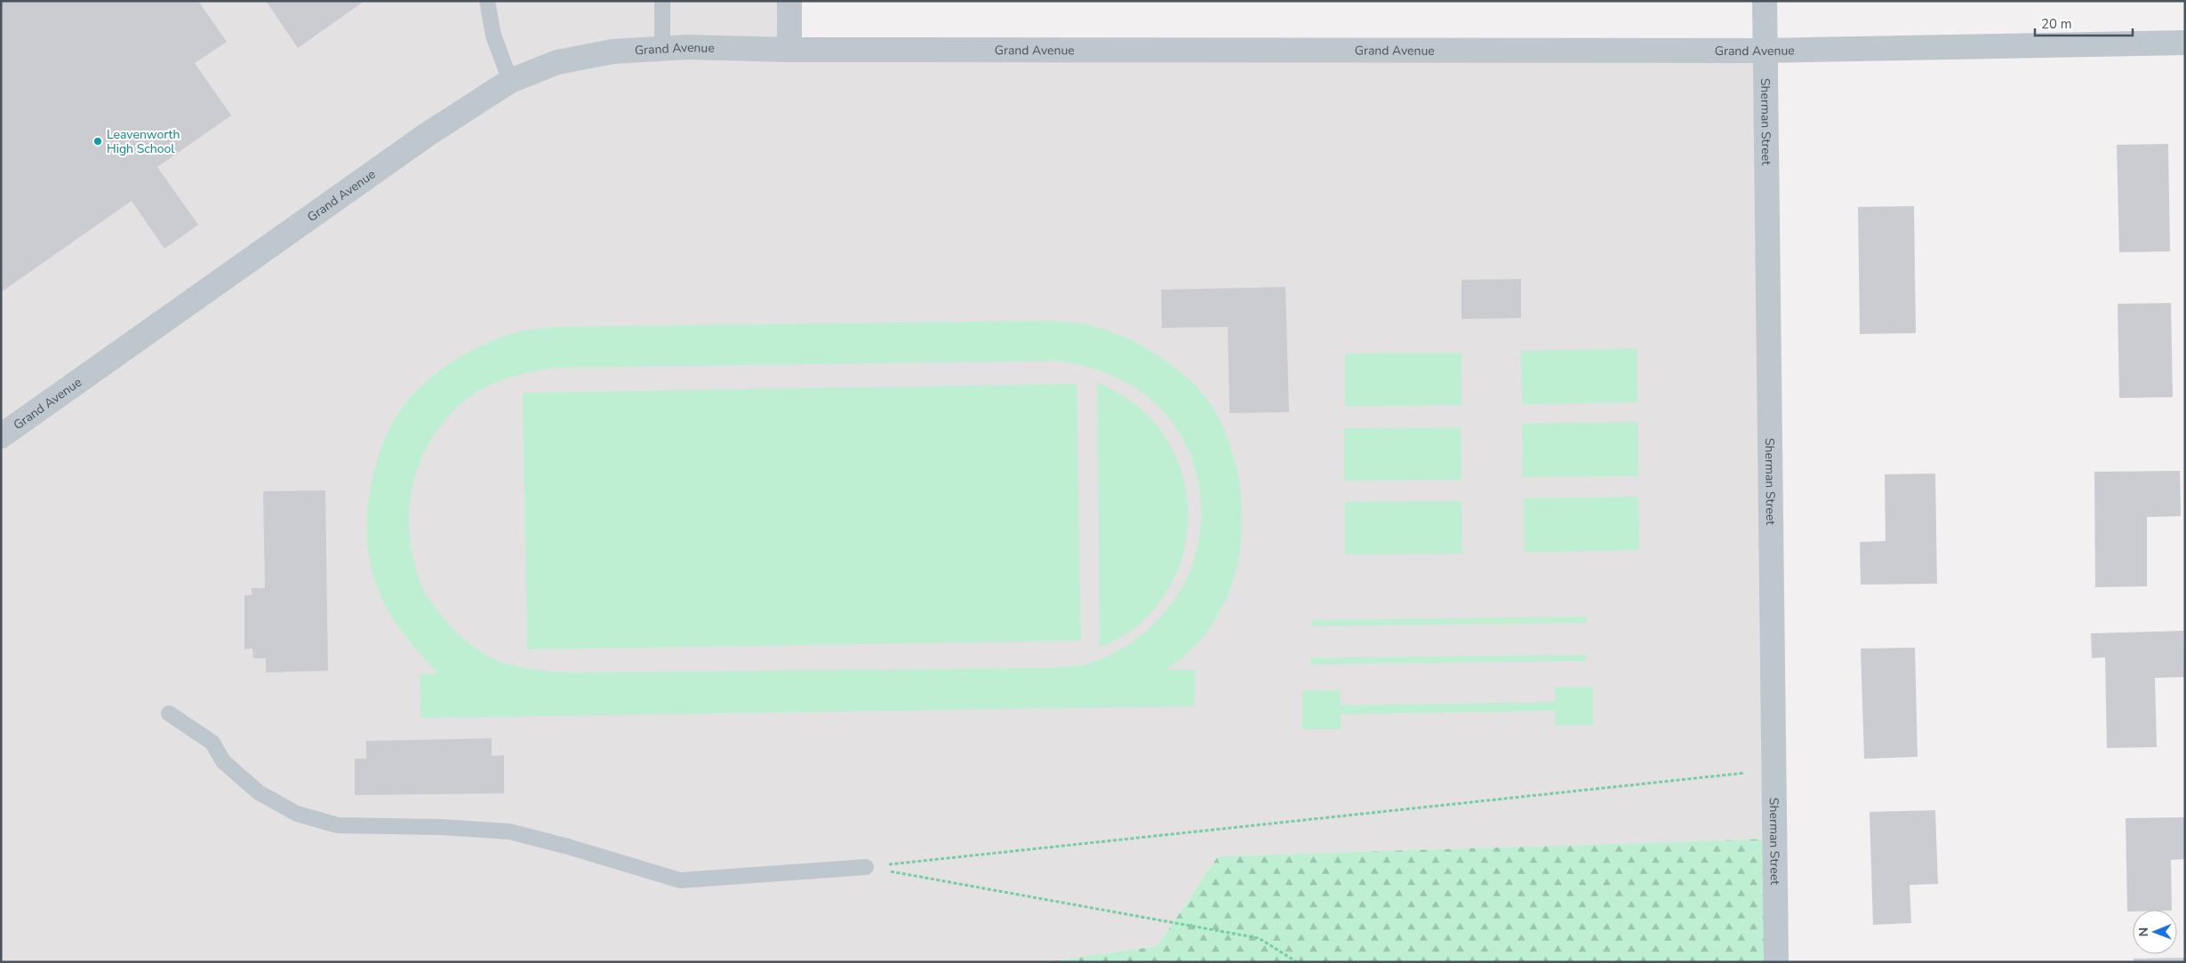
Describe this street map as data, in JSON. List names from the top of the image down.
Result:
{
  "streets": {
    "street": ["Grand Avenue", "Sherman Street"]
  },
  "crossings": [
    ["Grand Avenue", "Sherman Street"]
  ],
  "places": ["Leavenworth High School"],
  "scale_bar": "20 m",
  "north": "left"
}
